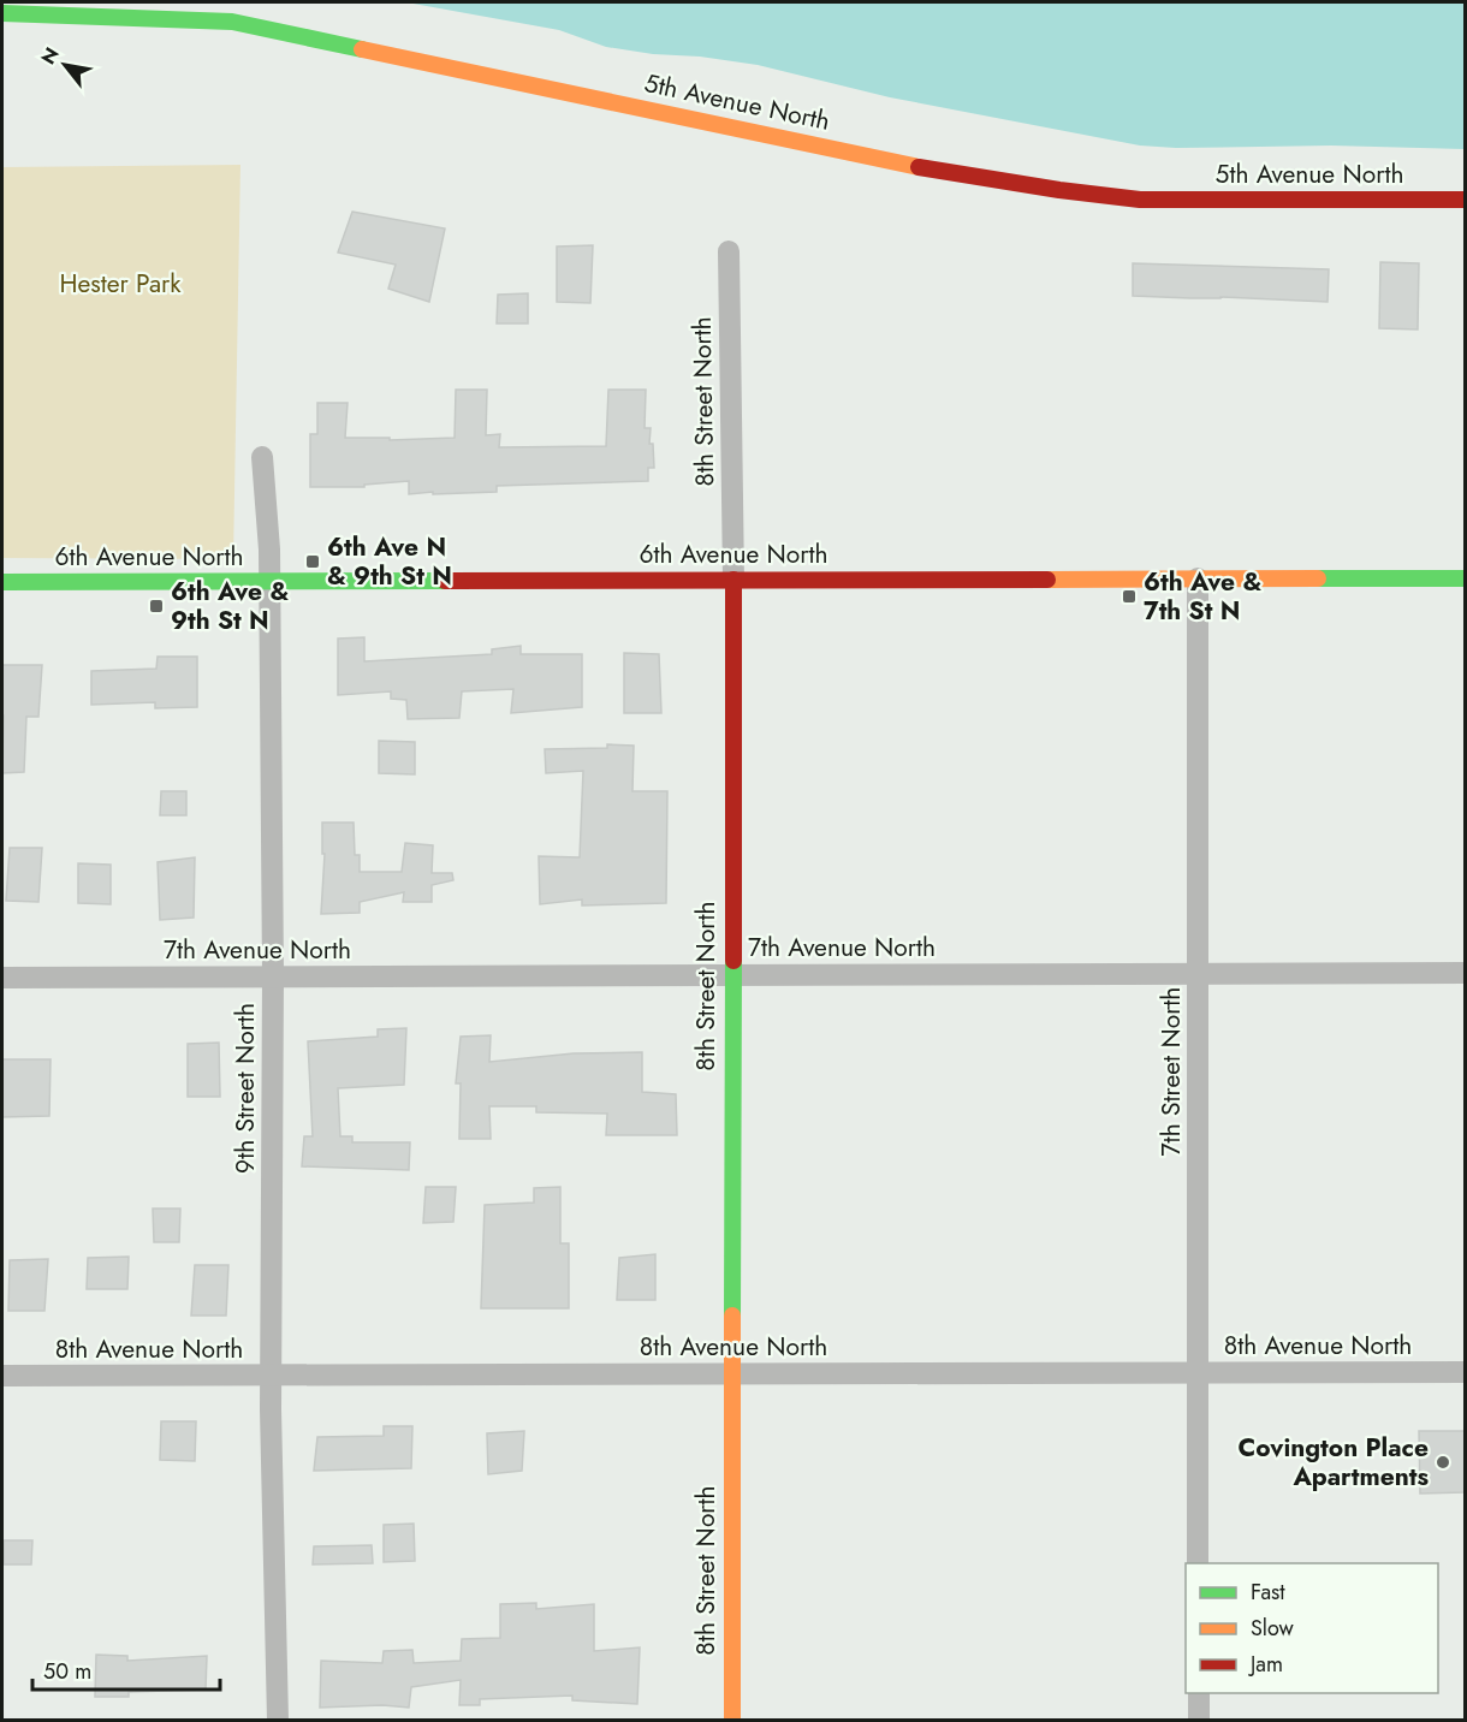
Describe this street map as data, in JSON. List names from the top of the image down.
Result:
{
  "streets": {
    "street": [
      "5th Avenue North",
      "8th Street North",
      "6th Avenue North",
      "7th Avenue North",
      "7th Street North",
      "9th Street North",
      "8th Avenue North"
    ]
  },
  "crossings": [
    ["8th Street North", "6th Avenue North"],
    ["8th Street North", "7th Avenue North"],
    ["8th Street North", "8th Avenue North"],
    ["6th Avenue North", "7th Street North"],
    ["6th Avenue North", "9th Street North"],
    ["7th Avenue North", "7th Street North"],
    ["7th Avenue North", "9th Street North"],
    ["7th Street North", "8th Avenue North"],
    ["9th Street North", "8th Avenue North"]
  ],
  "parks": ["Hester Park"],
  "places": {
    "transit": ["6th Ave N & 9th St N", "6th Ave & 7th St N", "6th Ave & 9th St N"],
    "other": ["Covington Place Apartments"]
  },
  "legend": ["Fast", "Slow", "Jam"],
  "scale_bar": "50 m",
  "north": "top left"
}
